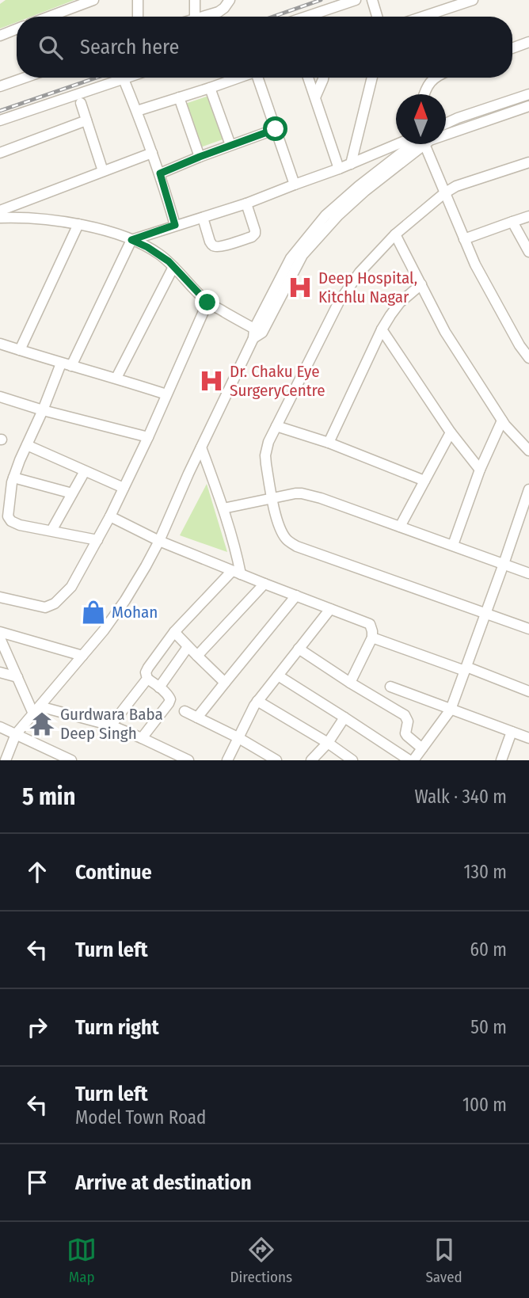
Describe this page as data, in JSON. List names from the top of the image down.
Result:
{
  "places": {
    "hospital": ["Deep Hospital, Kitchlu Nagar", "Dr. Chaku Eye SurgeryCentre"],
    "shop": ["Mohan"],
    "temple": ["Gurdwara Baba Deep Singh"]
  },
  "north": "top",
  "page": {
    "search": "Search here",
    "heading": ["5 min", "Walk · 340 m"],
    "list": [
      ["Continue", "130 m"],
      ["Turn left", "60 m"],
      ["Turn right", "50 m"],
      ["Turn left", "Model Town Road", "100 m"],
      "Arrive at destination"
    ],
    "nav": ["Map", "Directions", "Saved"]
  }
}
